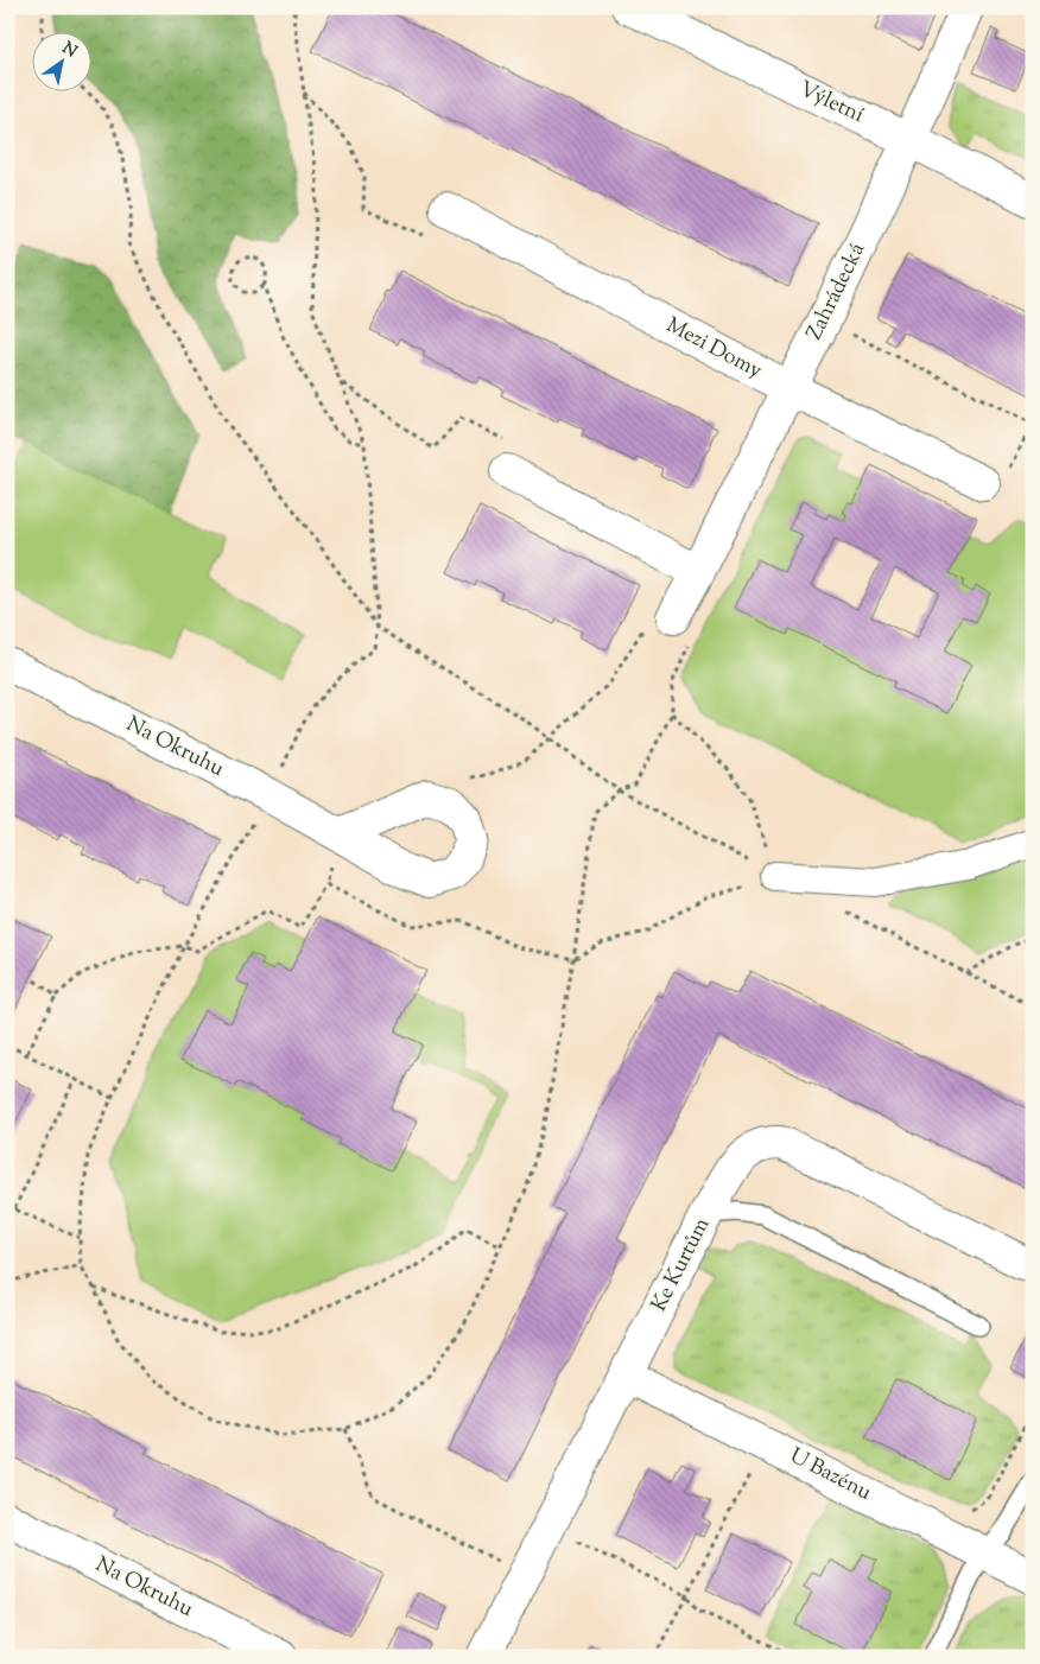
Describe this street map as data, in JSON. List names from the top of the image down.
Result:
{
  "streets": {
    "street": [
      "Výletní",
      "Zahrádecká",
      "Mezi Domy",
      "Na Okruhu",
      "Ke Kurtům",
      "U Bazénu"
    ]
  },
  "crossings": [
    ["Výletní", "Zahrádecká"],
    ["Zahrádecká", "Mezi Domy"],
    ["Ke Kurtům", "U Bazénu"]
  ],
  "north": "top right"
}
